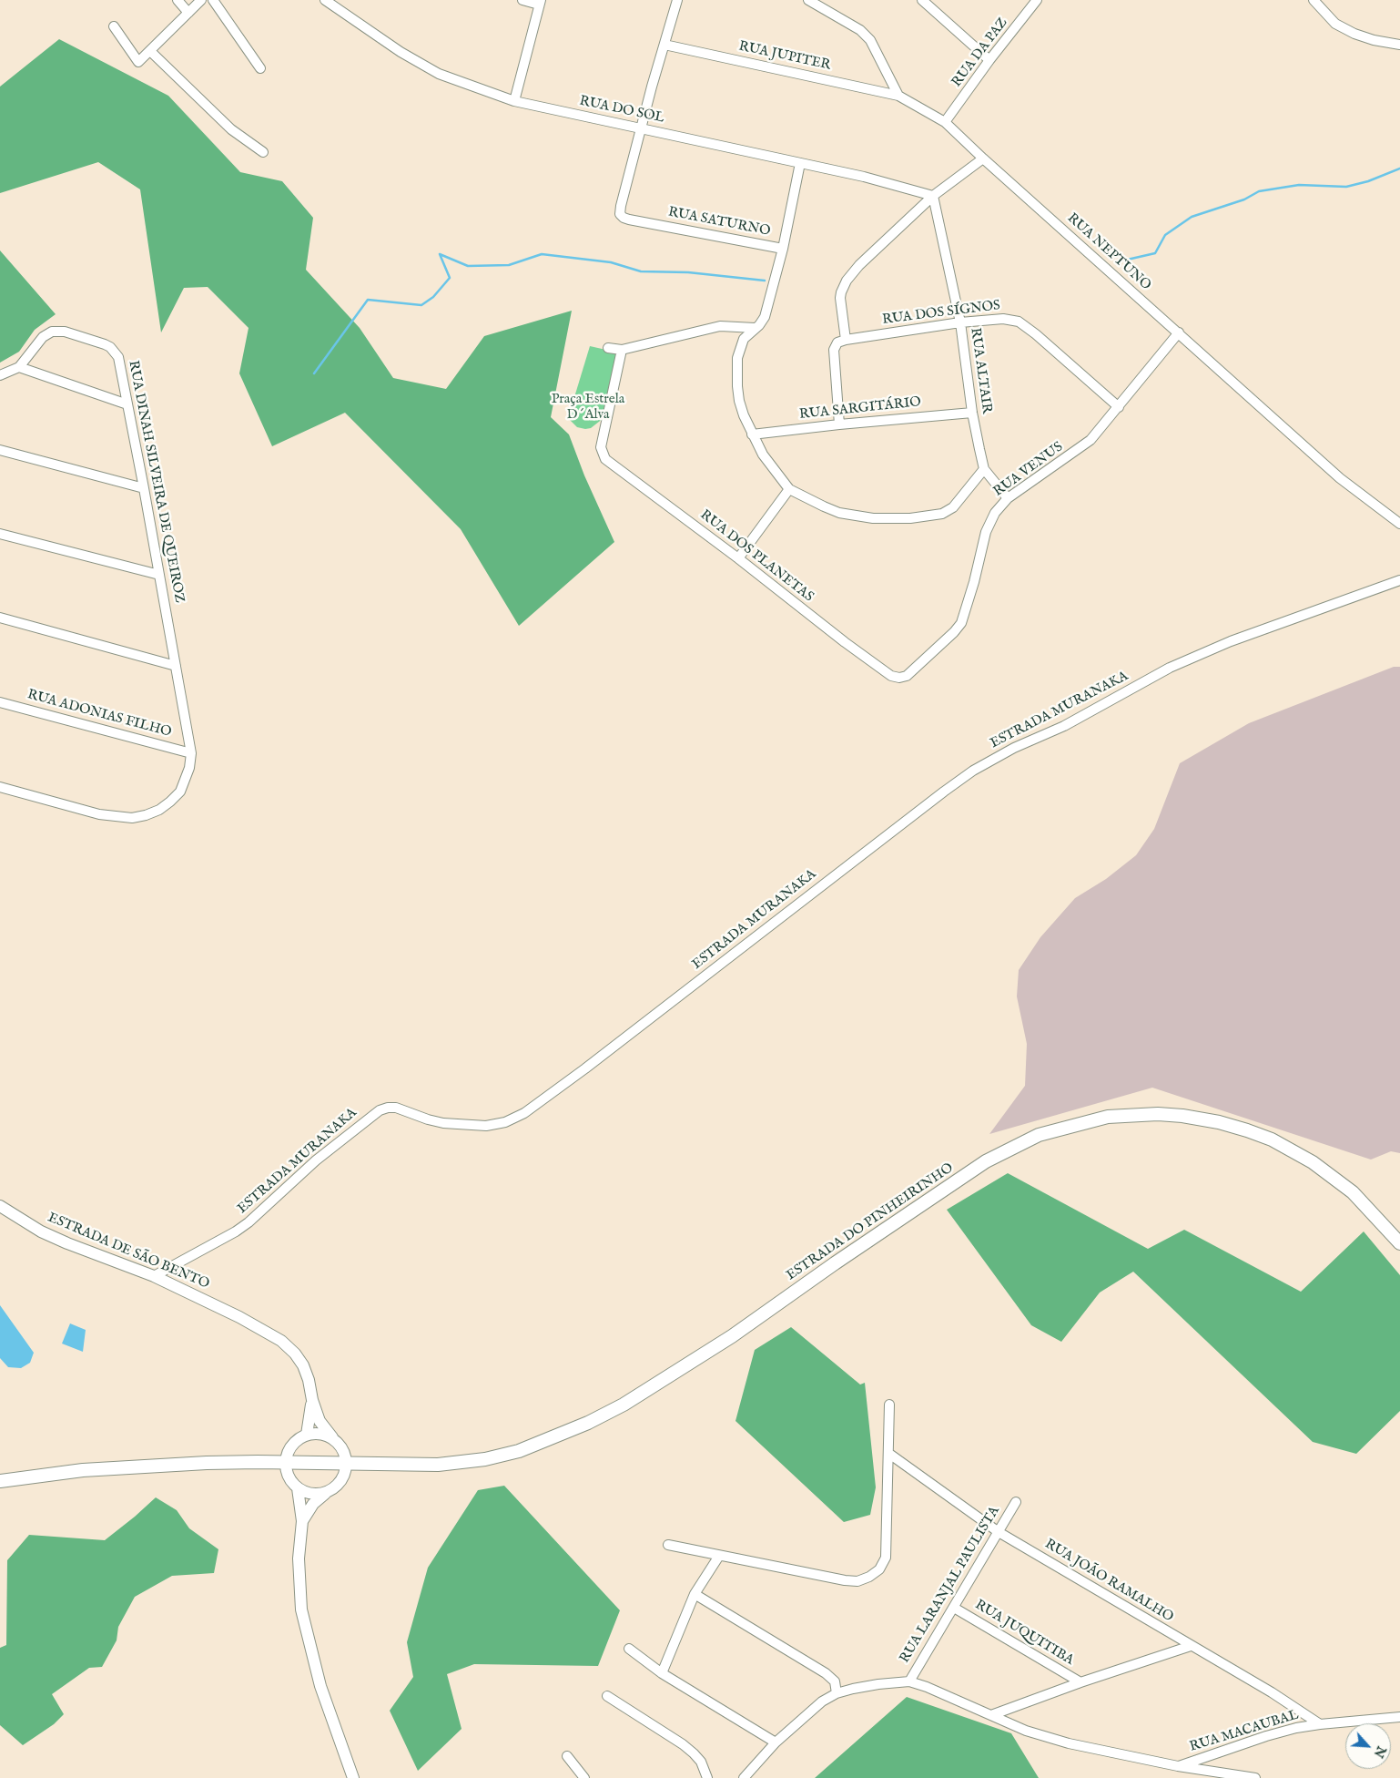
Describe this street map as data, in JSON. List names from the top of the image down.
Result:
{
  "streets": {
    "main road": ["ESTRADA DO PINHEIRINHO"],
    "street": [
      "RUA DA PAZ",
      "RUA JUPITER",
      "RUA DO SOL",
      "RUA SATURNO",
      "RUA NEPTUNO",
      "RUA DOS SÍGNOS",
      "RUA ALTAIR",
      "RUA SARGITÁRIO",
      "RUA VENUS",
      "RUA DINAH SILVEIRA DE QUEIROZ",
      "RUA DOS PLANETAS",
      "ESTRADA MURANAKA",
      "RUA ADONIAS FILHO",
      "ESTRADA DE SÃO BENTO",
      "RUA JOÃO RAMALHO",
      "RUA LARANJAL PAULISTA",
      "RUA JUQUITIBA",
      "RUA MACAUBAL"
    ]
  },
  "crossings": [
    ["RUA DA PAZ", "RUA NEPTUNO"],
    ["RUA JUPITER", "RUA NEPTUNO"],
    ["RUA DO SOL", "RUA SATURNO"],
    ["RUA DO SOL", "RUA ALTAIR"],
    ["RUA SATURNO", "RUA SARGITÁRIO"],
    ["RUA NEPTUNO", "RUA VENUS"],
    ["RUA DOS SÍGNOS", "RUA ALTAIR"],
    ["RUA DOS SÍGNOS", "RUA VENUS"],
    ["RUA ALTAIR", "RUA SARGITÁRIO"],
    ["RUA VENUS", "RUA DOS PLANETAS"],
    ["RUA DINAH SILVEIRA DE QUEIROZ", "RUA ADONIAS FILHO"],
    ["ESTRADA MURANAKA", "ESTRADA DE SÃO BENTO"],
    ["RUA JOÃO RAMALHO", "RUA LARANJAL PAULISTA"],
    ["RUA JOÃO RAMALHO", "RUA MACAUBAL"],
    ["RUA LARANJAL PAULISTA", "RUA JUQUITIBA"]
  ],
  "parks": ["Praça Estrela D´Alva"],
  "north": "bottom right"
}
